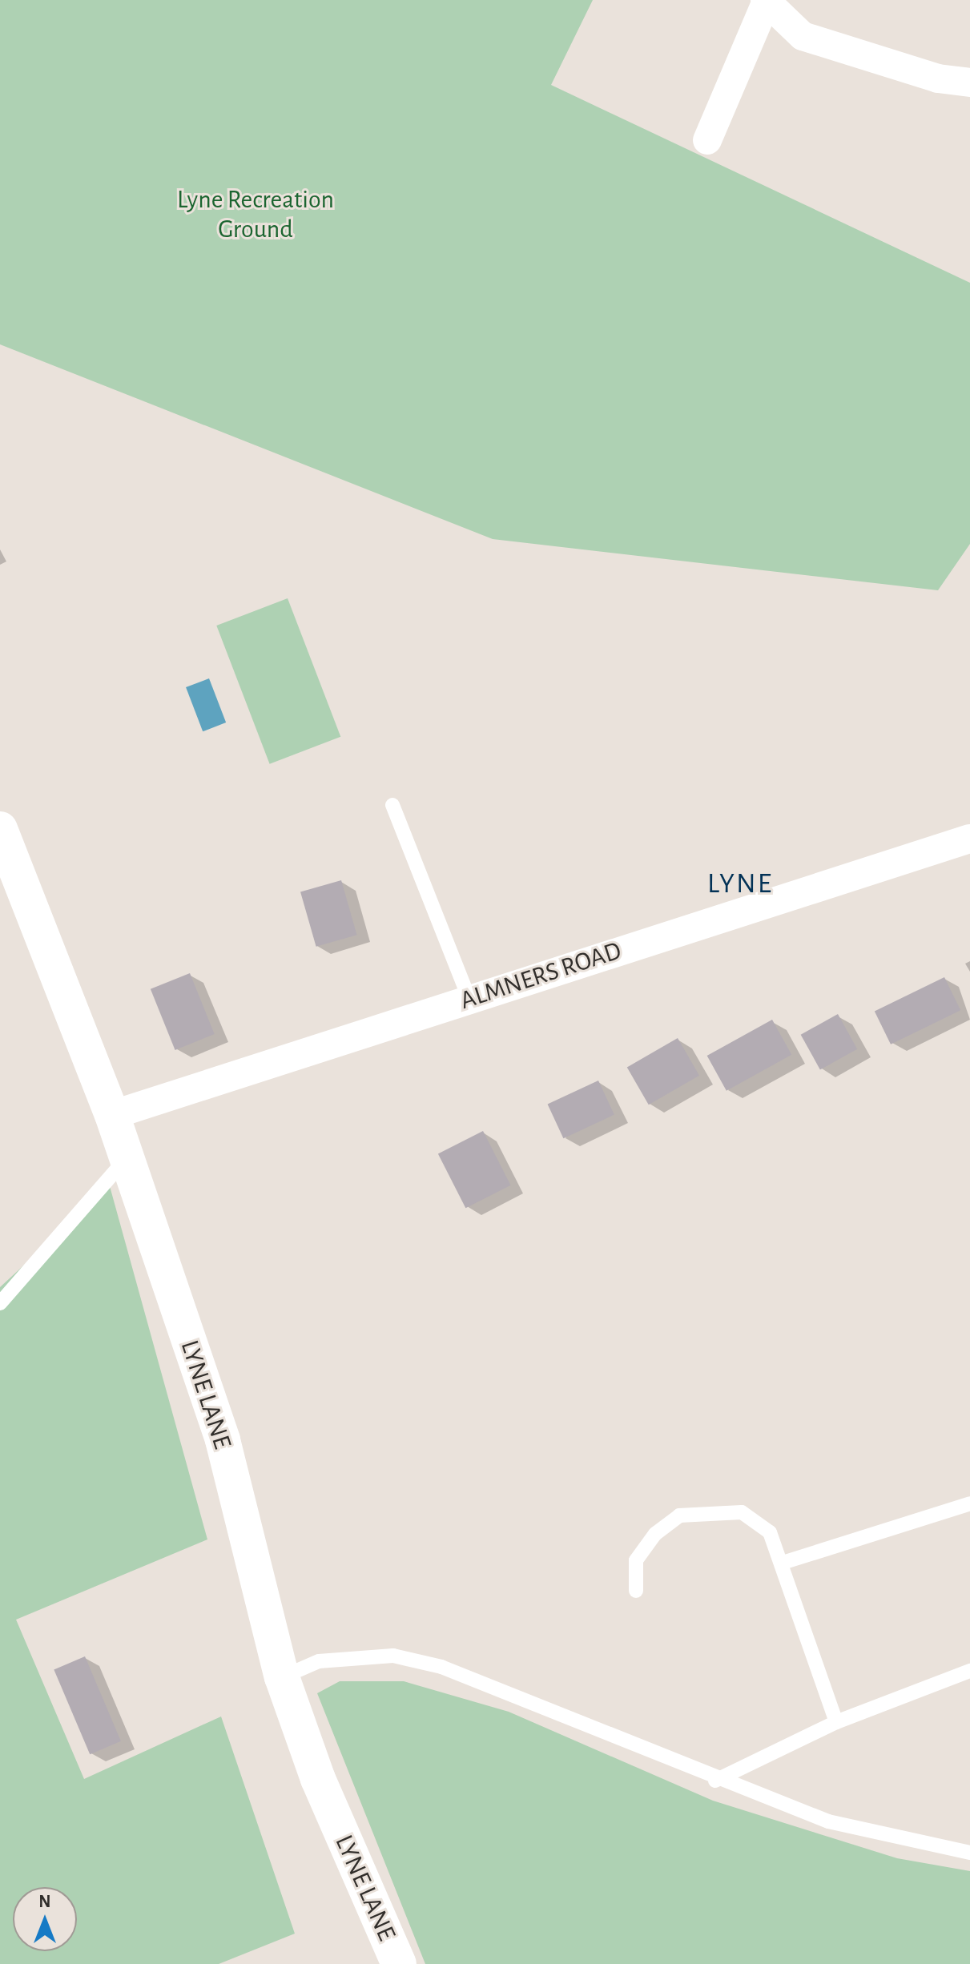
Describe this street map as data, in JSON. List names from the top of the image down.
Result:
{
  "streets": {
    "street": ["ALMNERS ROAD", "LYNE LANE"]
  },
  "crossings": [
    ["ALMNERS ROAD", "LYNE LANE"]
  ],
  "districts": ["LYNE"],
  "parks": ["Lyne Recreation Ground"],
  "north": "top"
}
